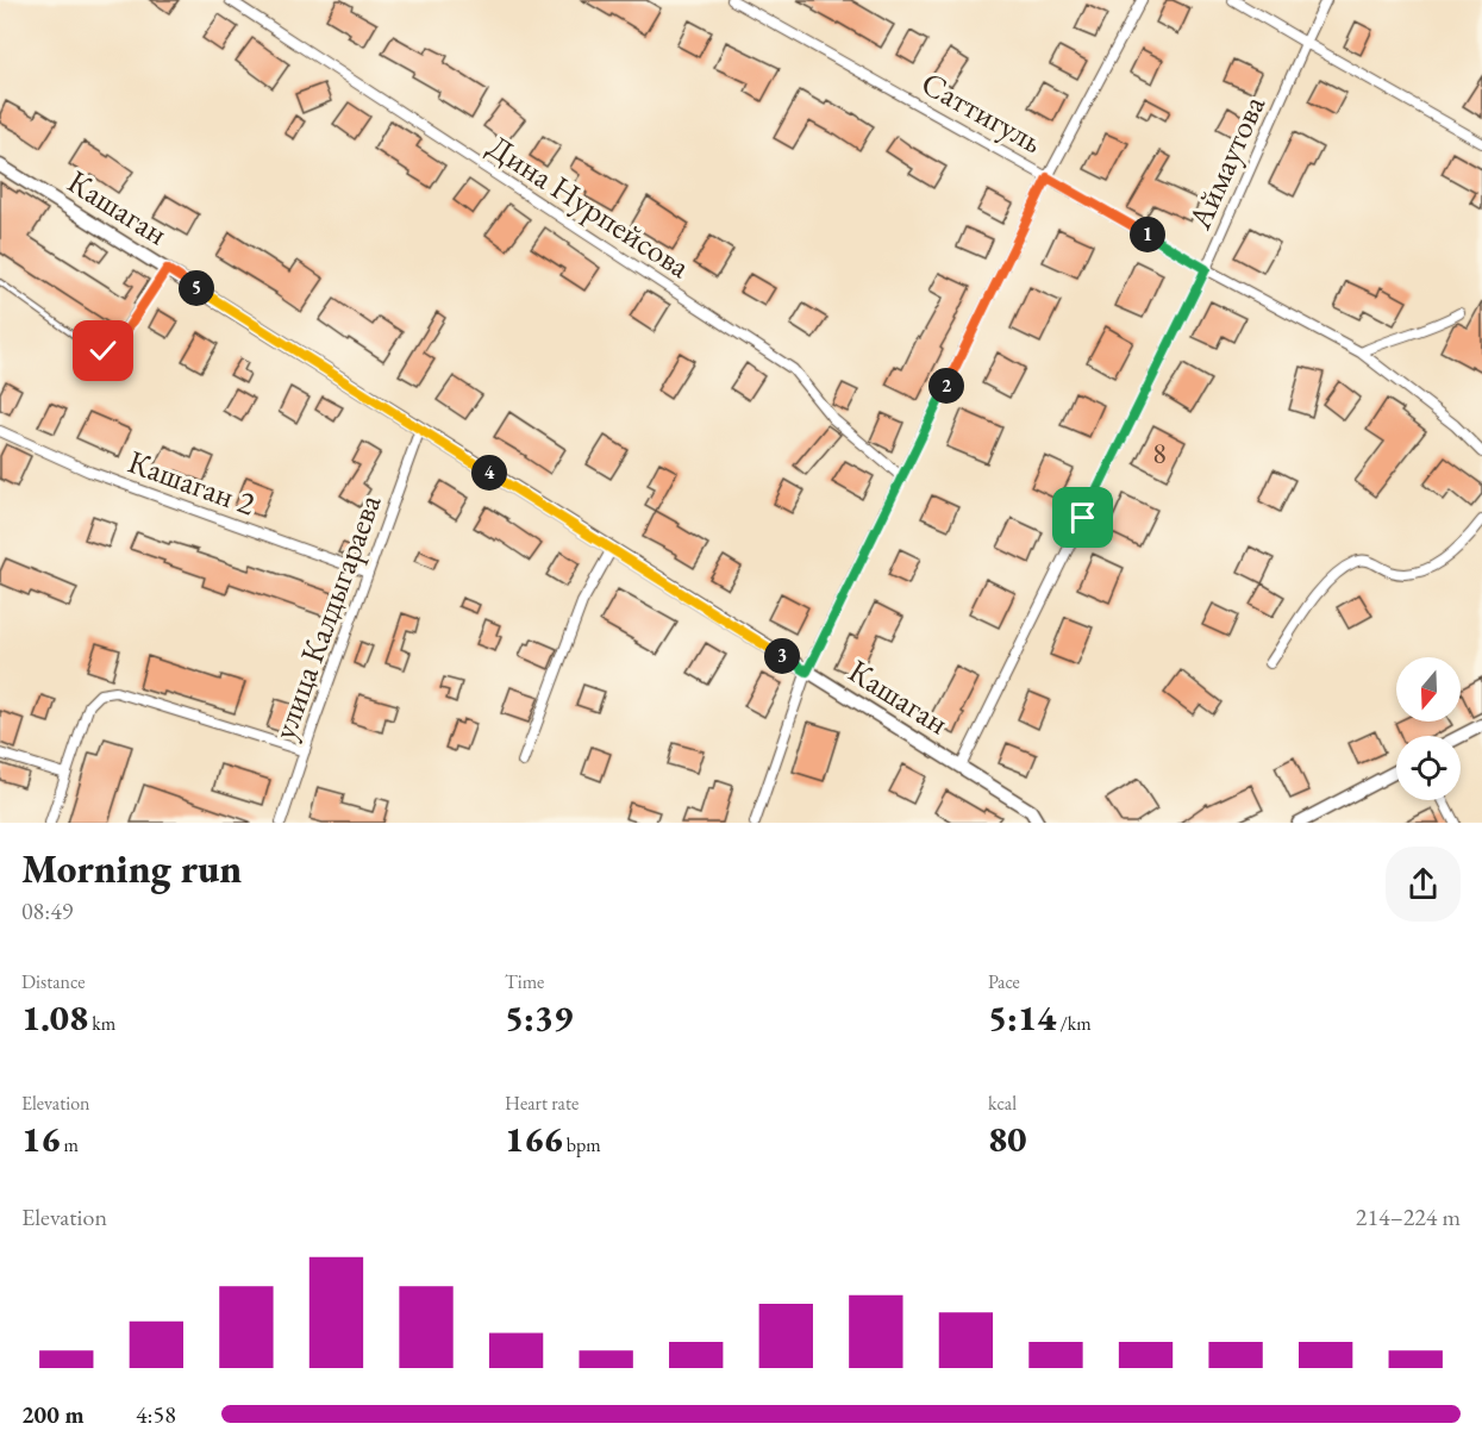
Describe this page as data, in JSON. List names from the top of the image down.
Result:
{
  "streets": {
    "street": [
      "Саттигуль",
      "Аймаутова",
      "Дина Нурпейсова",
      "Кашаган",
      "Кашаган 2",
      "улица Калдыгараева"
    ]
  },
  "crossings": [
    ["Саттигуль", "Аймаутова"],
    ["Аймаутова", "Кашаган"],
    ["Кашаган", "улица Калдыгараева"],
    ["Кашаган 2", "улица Калдыгараева"]
  ],
  "house_numbers": ["8"],
  "north": "bottom",
  "page": {
    "pins": [
      "1",
      "5",
      "2",
      "4",
      "3"
    ],
    "heading": ["Morning run", "08:49"],
    "stats": [
      ["Distance", "1.08 km"],
      ["Time", "5:39"],
      ["Pace", "5:14 /km"],
      ["Elevation", "16 m"],
      ["Heart rate", "166 bpm"],
      ["kcal", "80"]
    ],
    "chart": ["Elevation", "214–224 m"],
    "list": [
      {
        "name": "200 m",
        "note": "4:58"
      }
    ]
  }
}
